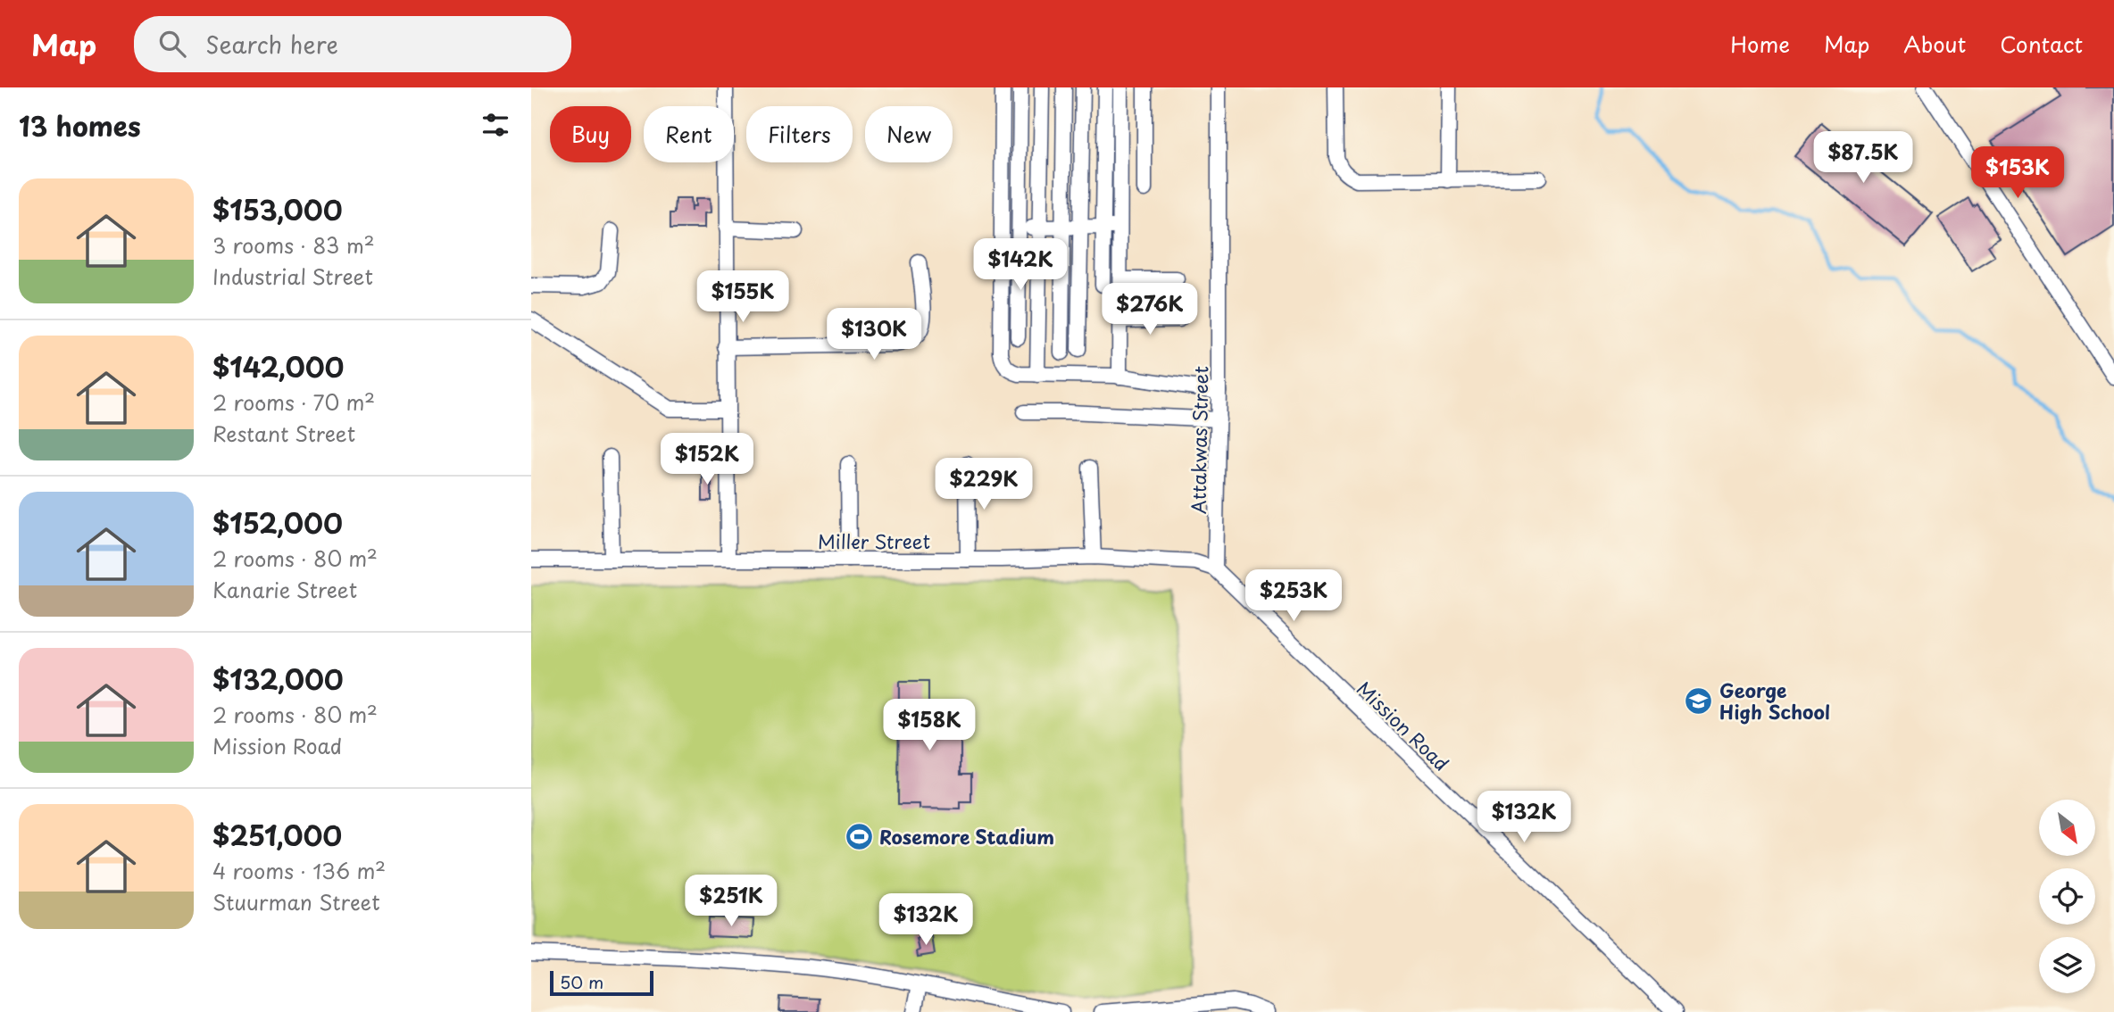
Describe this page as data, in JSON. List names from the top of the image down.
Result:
{
  "streets": {
    "street": ["Attakwas Street", "Miller Street", "Mission Road"]
  },
  "crossings": [
    ["Attakwas Street", "Miller Street"],
    ["Attakwas Street", "Mission Road"],
    ["Miller Street", "Mission Road"]
  ],
  "places": {
    "school or university": ["George High School"],
    "sports": ["Rosemore Stadium"]
  },
  "scale_bar": "50 m",
  "north": "bottom right",
  "page": {
    "header": "Map",
    "search": "Search here",
    "nav": [
      "Home",
      "Map",
      "About",
      "Contact"
    ],
    "heading": "13 homes",
    "chip": [
      "Buy",
      "Rent",
      "Filters",
      "New"
    ],
    "price": [
      "$87.5K",
      "$153K",
      "$142K",
      "$155K",
      "$276K",
      "$130K",
      "$152K",
      "$229K",
      "$253K",
      "$158K",
      "$132K",
      "$251K",
      "$132K"
    ],
    "list": [
      {
        "name": "$153,000",
        "note": "3 rooms · 83 m² · Industrial Street"
      },
      {
        "name": "$142,000",
        "note": "2 rooms · 70 m² · Restant Street"
      },
      {
        "name": "$152,000",
        "note": "2 rooms · 80 m² · Kanarie Street"
      },
      {
        "name": "$132,000",
        "note": "2 rooms · 80 m² · Mission Road"
      },
      {
        "name": "$251,000",
        "note": "4 rooms · 136 m² · Stuurman Street"
      }
    ],
    "scale": "50 m"
  }
}
